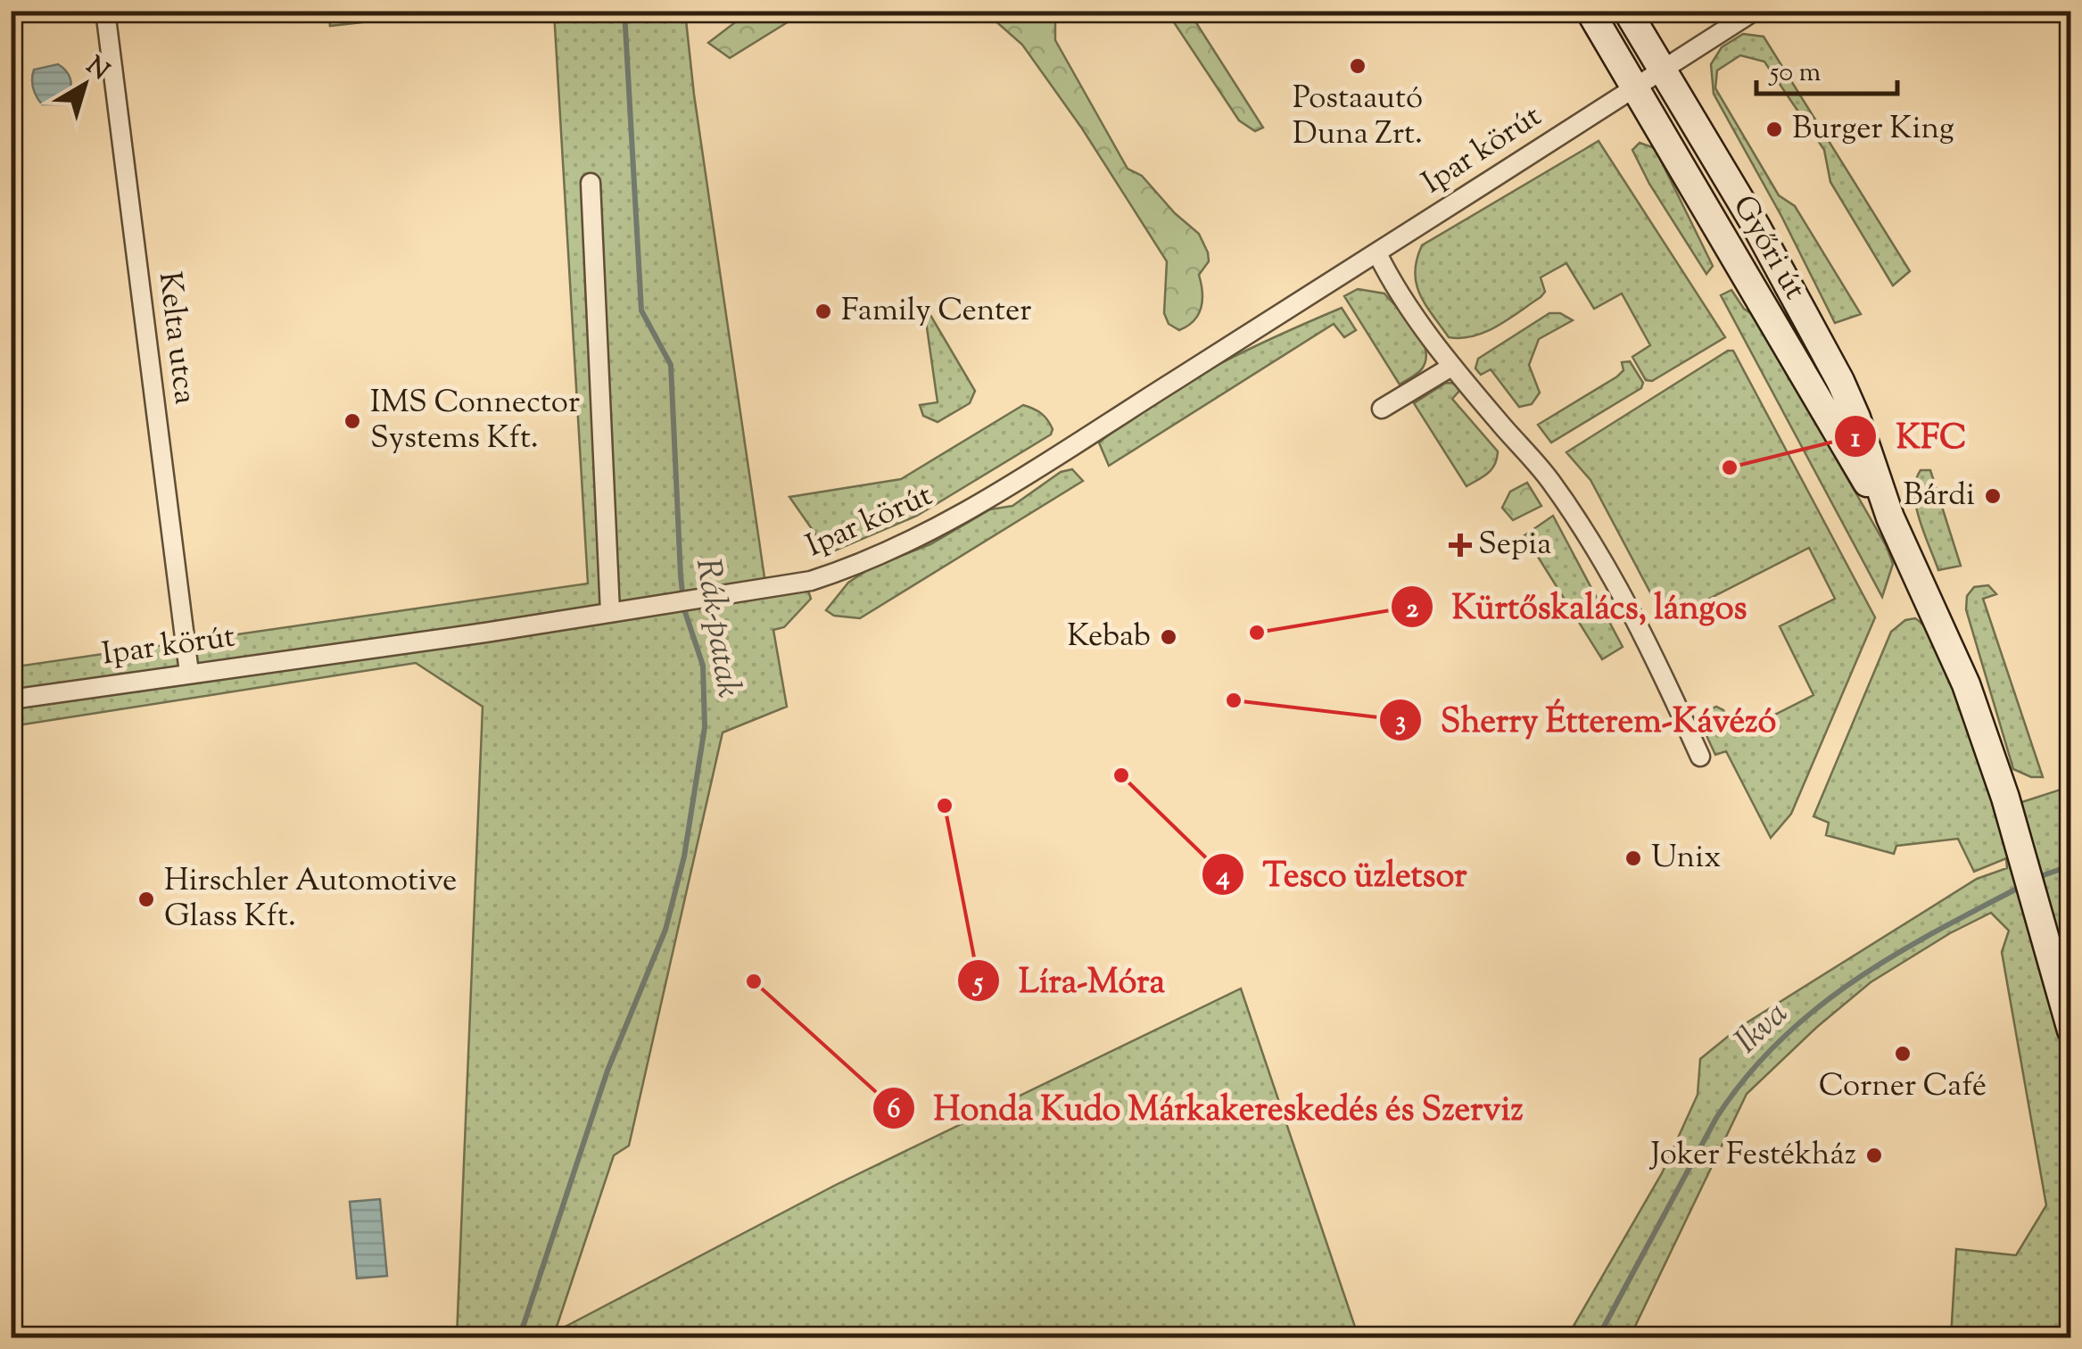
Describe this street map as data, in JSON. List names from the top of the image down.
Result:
{
  "streets": {
    "main road": ["Győri út"],
    "street": ["Ipar körút", "Kelta utca"]
  },
  "crossings": [
    ["Ipar körút", "Győri út"],
    ["Ipar körút", "Kelta utca"]
  ],
  "water": ["Rák-patak", "Ikva"],
  "places": {
    "other": [
      "Postaautó Duna Zrt.",
      "Burger King",
      "Family Center",
      "IMS Connector Systems Kft.",
      "KFC",
      "Bárdi",
      "Kürtőskalács, lángos",
      "Kebab",
      "Sherry Étterem-Kávézó",
      "Tesco üzletsor",
      "Líra-Móra",
      "Unix",
      "Hirschler Automotive Glass Kft.",
      "Honda Kudo Márkakereskedés és Szerviz",
      "Corner Café",
      "Joker Festékház"
    ],
    "health": ["Sepia"]
  },
  "scale_bar": "50 m",
  "north": "top right"
}
